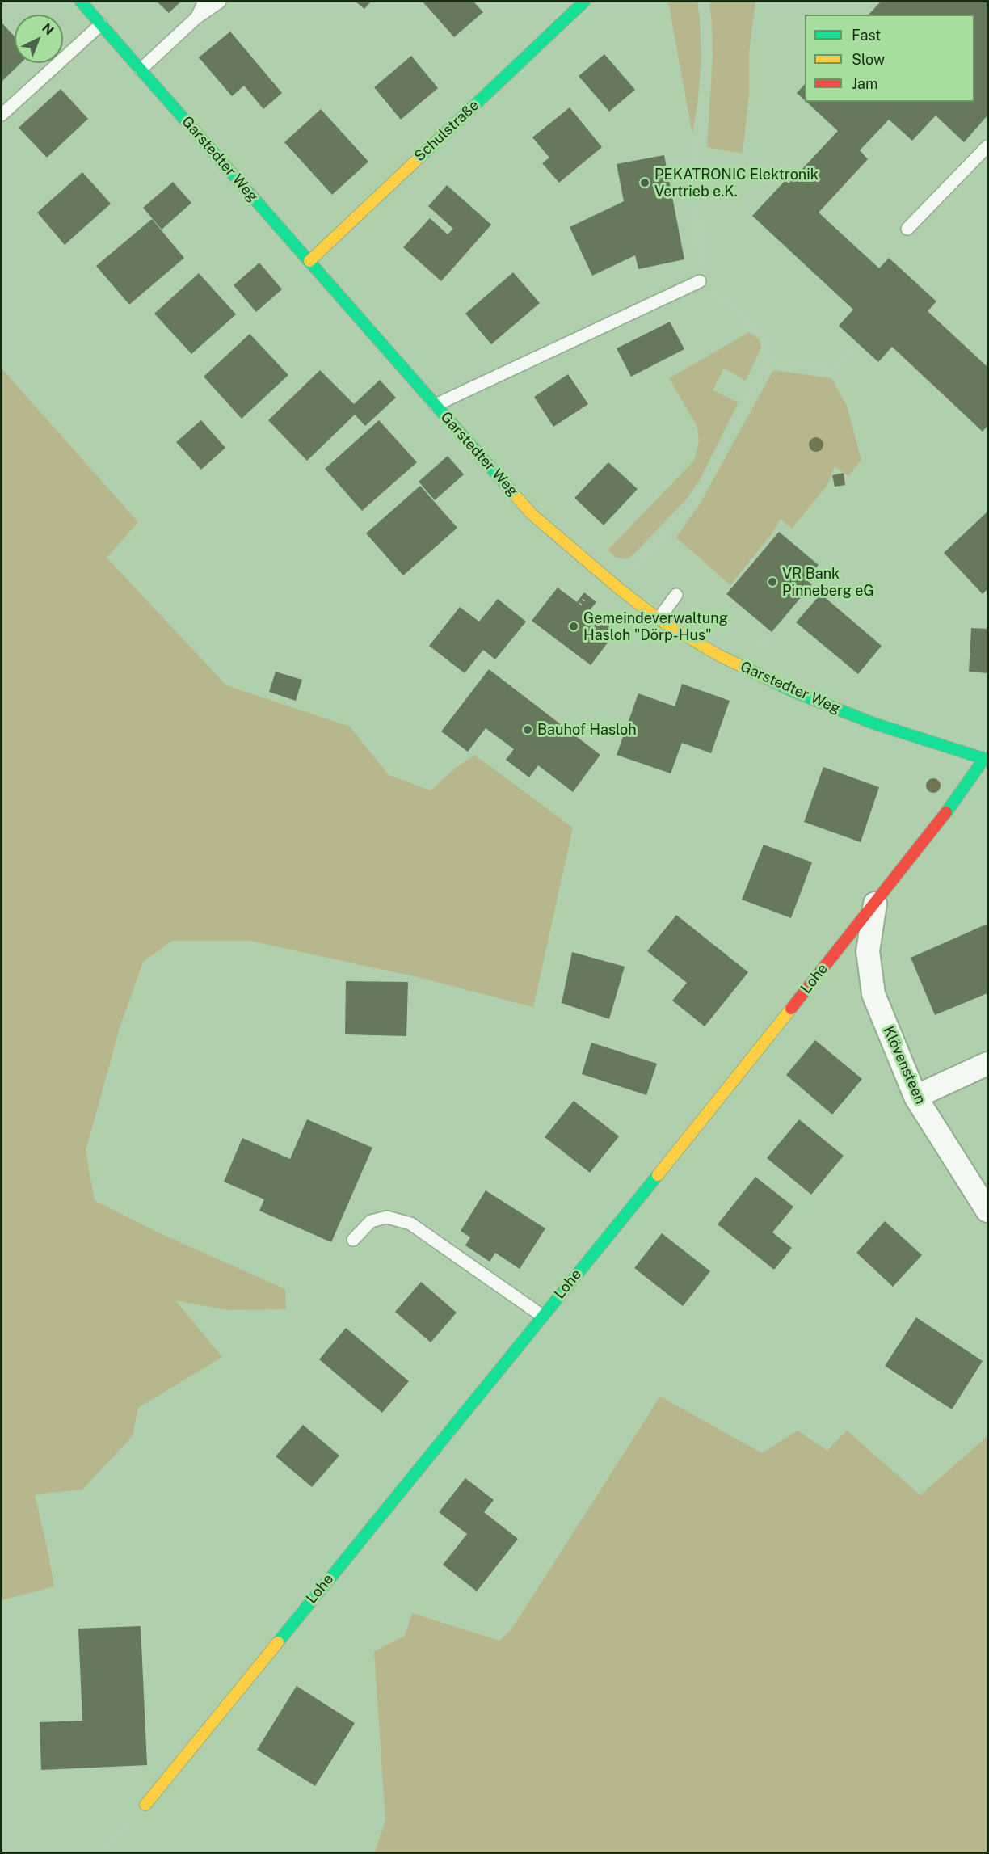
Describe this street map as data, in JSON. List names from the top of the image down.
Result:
{
  "streets": {
    "street": [
      "Schulstraße",
      "Garstedter Weg",
      "Lohe",
      "Klövensteen"
    ]
  },
  "crossings": [
    ["Schulstraße", "Garstedter Weg"],
    ["Garstedter Weg", "Lohe"],
    ["Lohe", "Klövensteen"]
  ],
  "places": [
    "PEKATRONIC Elektronik Vertrieb e.K.",
    "VR Bank Pinneberg eG",
    "Gemeindeverwaltung Hasloh \"Dörp-Hus\"",
    "Bauhof Hasloh"
  ],
  "legend": ["Fast", "Slow", "Jam"],
  "north": "top right"
}
